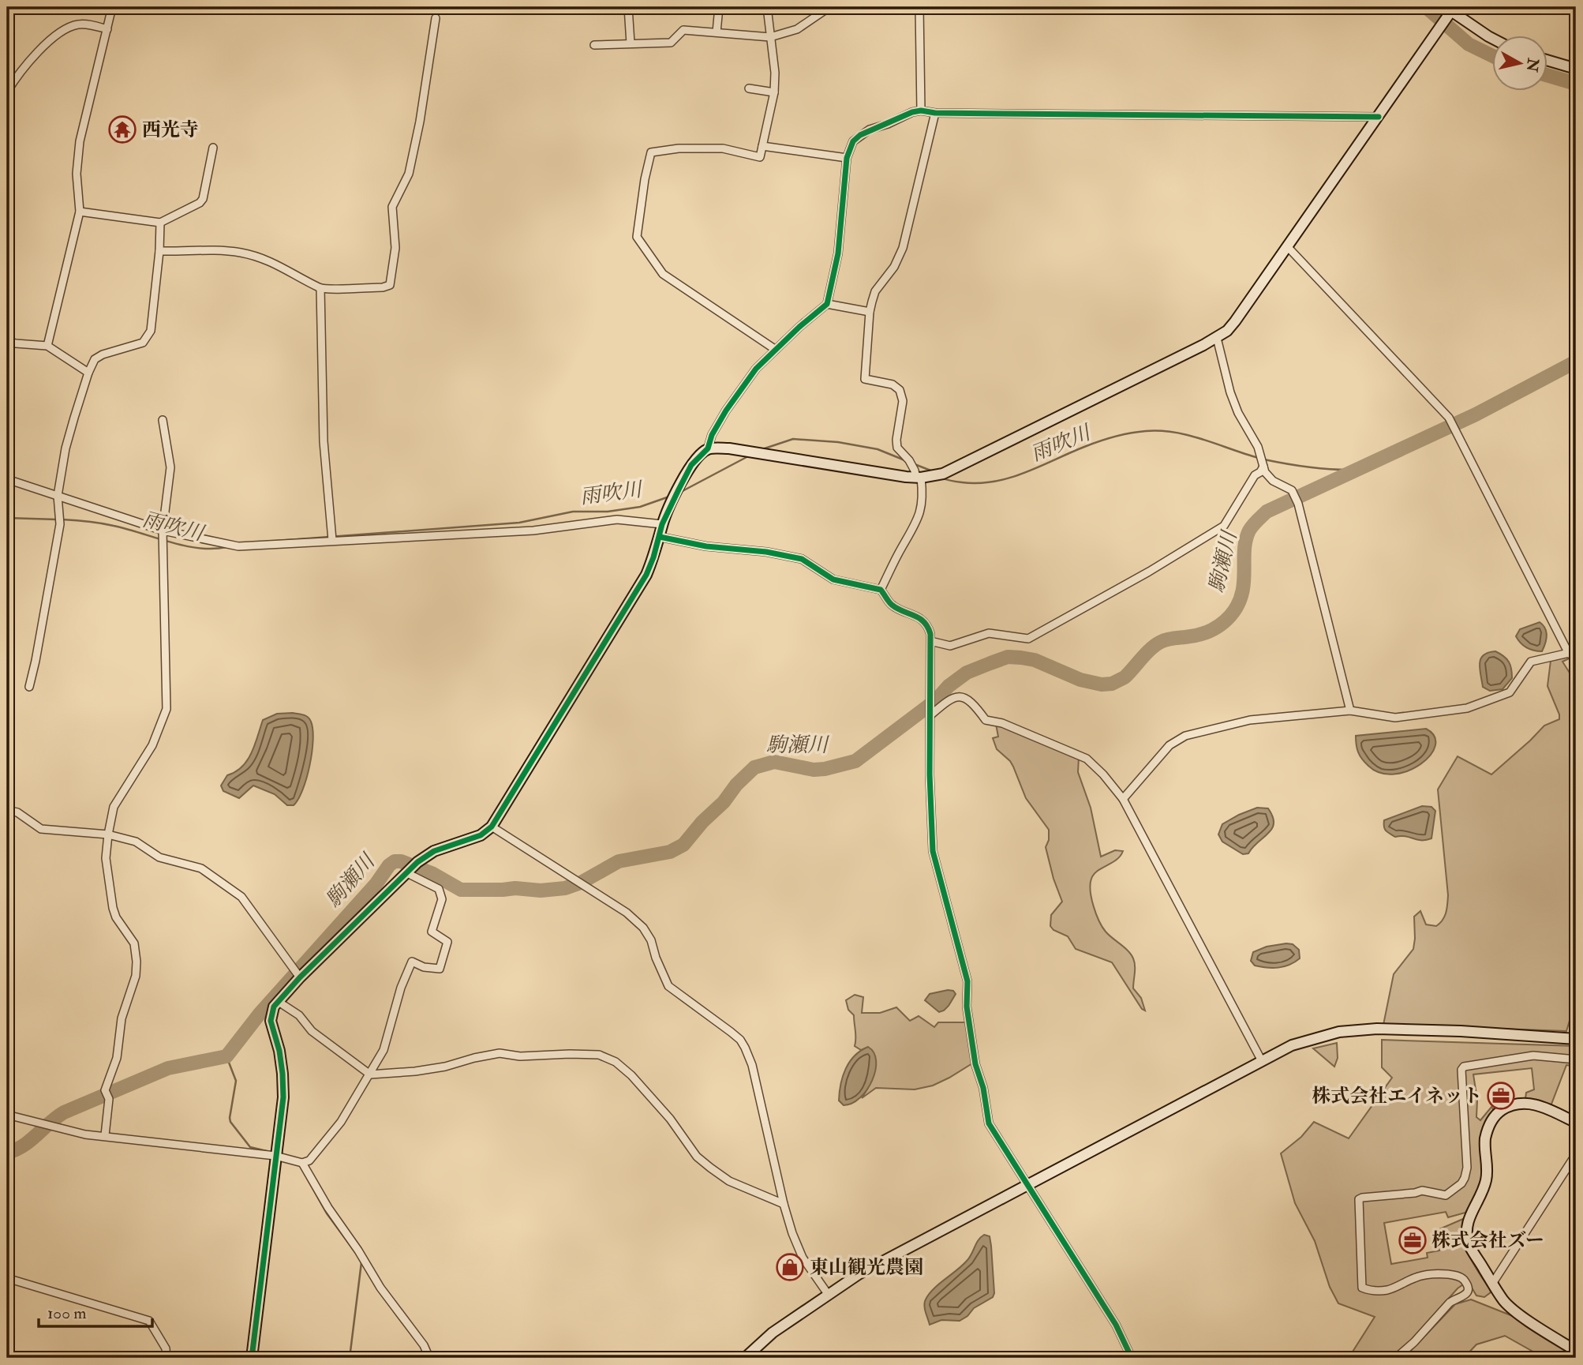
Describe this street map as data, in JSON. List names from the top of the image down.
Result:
{
  "water": ["雨吹川", "駒瀬川"],
  "places": {
    "temple": ["西光寺"],
    "office": ["株式会社エイネット", "株式会社ズー"],
    "shop": ["東山観光農園"]
  },
  "scale_bar": "100 m",
  "north": "right"
}
